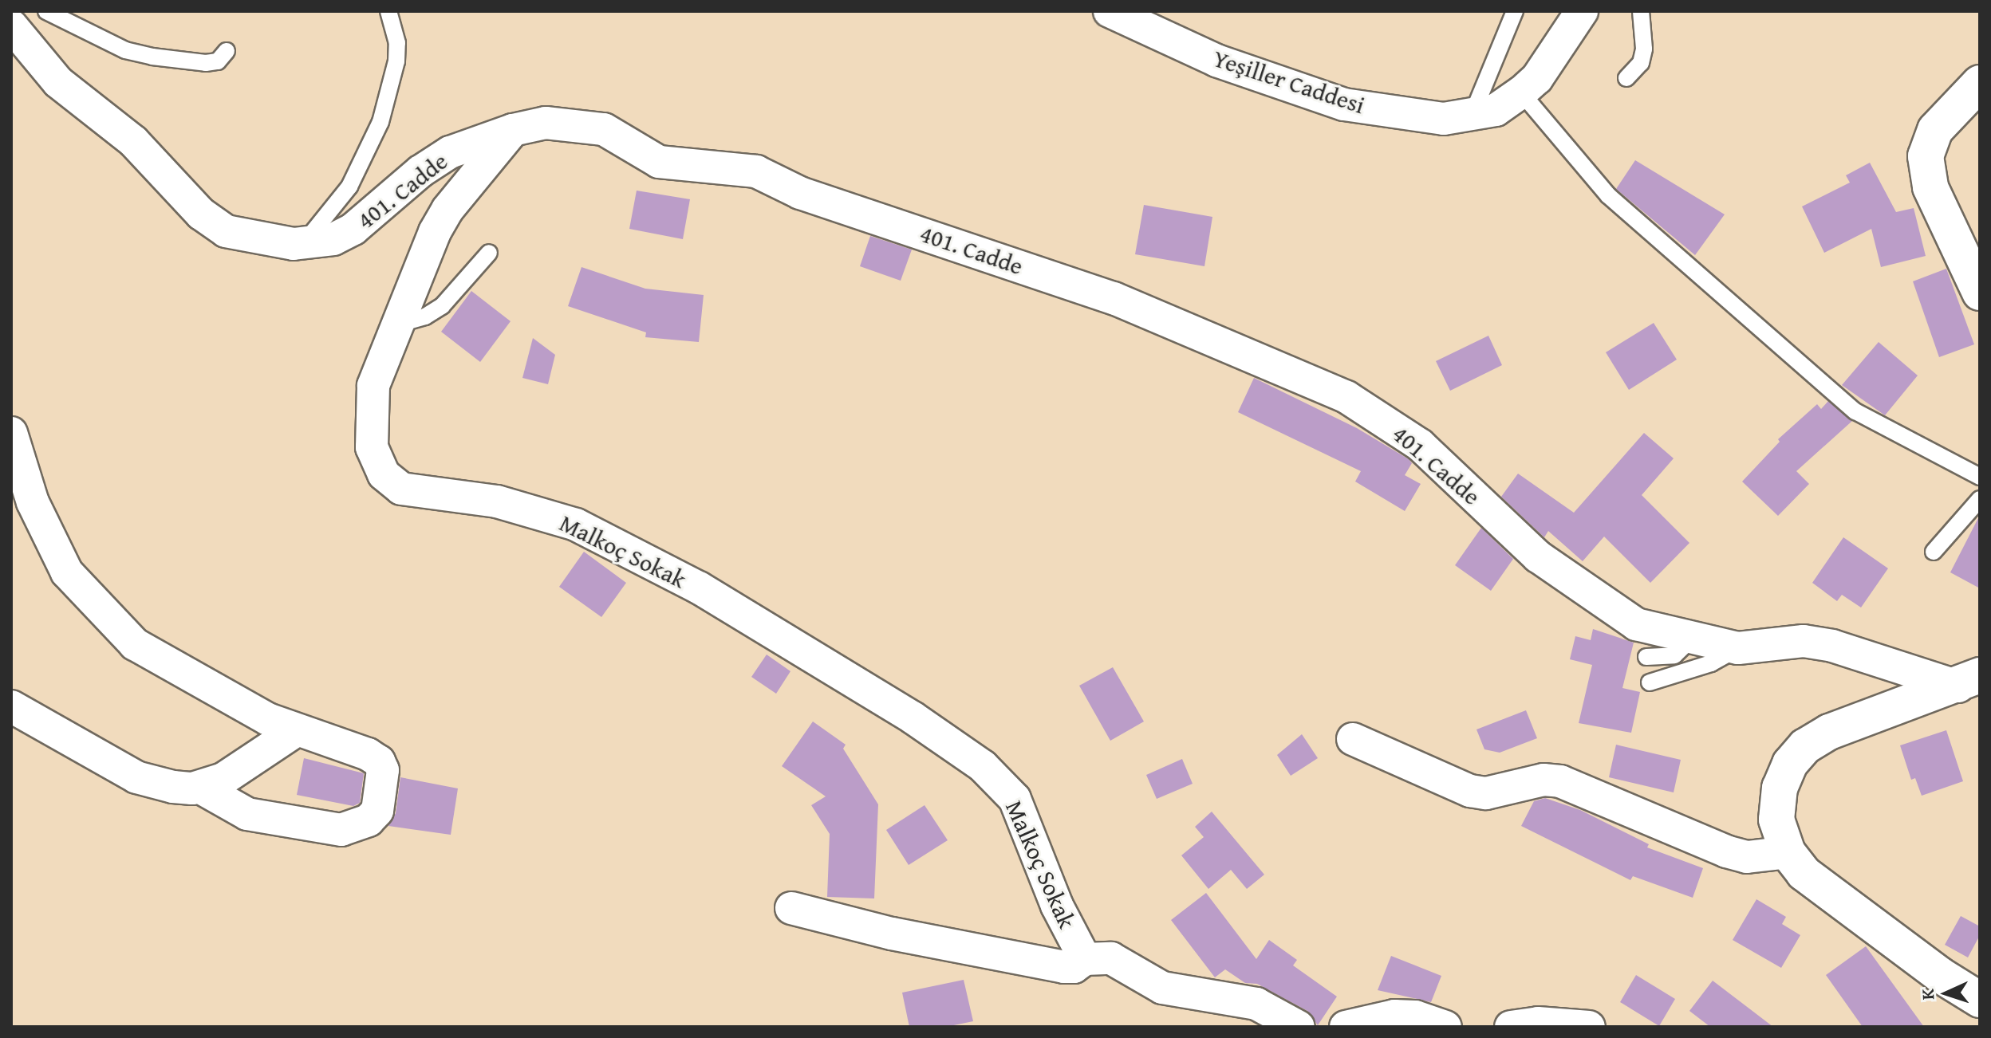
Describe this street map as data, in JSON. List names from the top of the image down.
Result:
{
  "streets": {
    "street": ["Yeşiller Caddesi", "401. Cadde", "Malkoç Sokak"]
  },
  "crossings": [
    ["401. Cadde", "Malkoç Sokak"]
  ],
  "north": "left"
}
